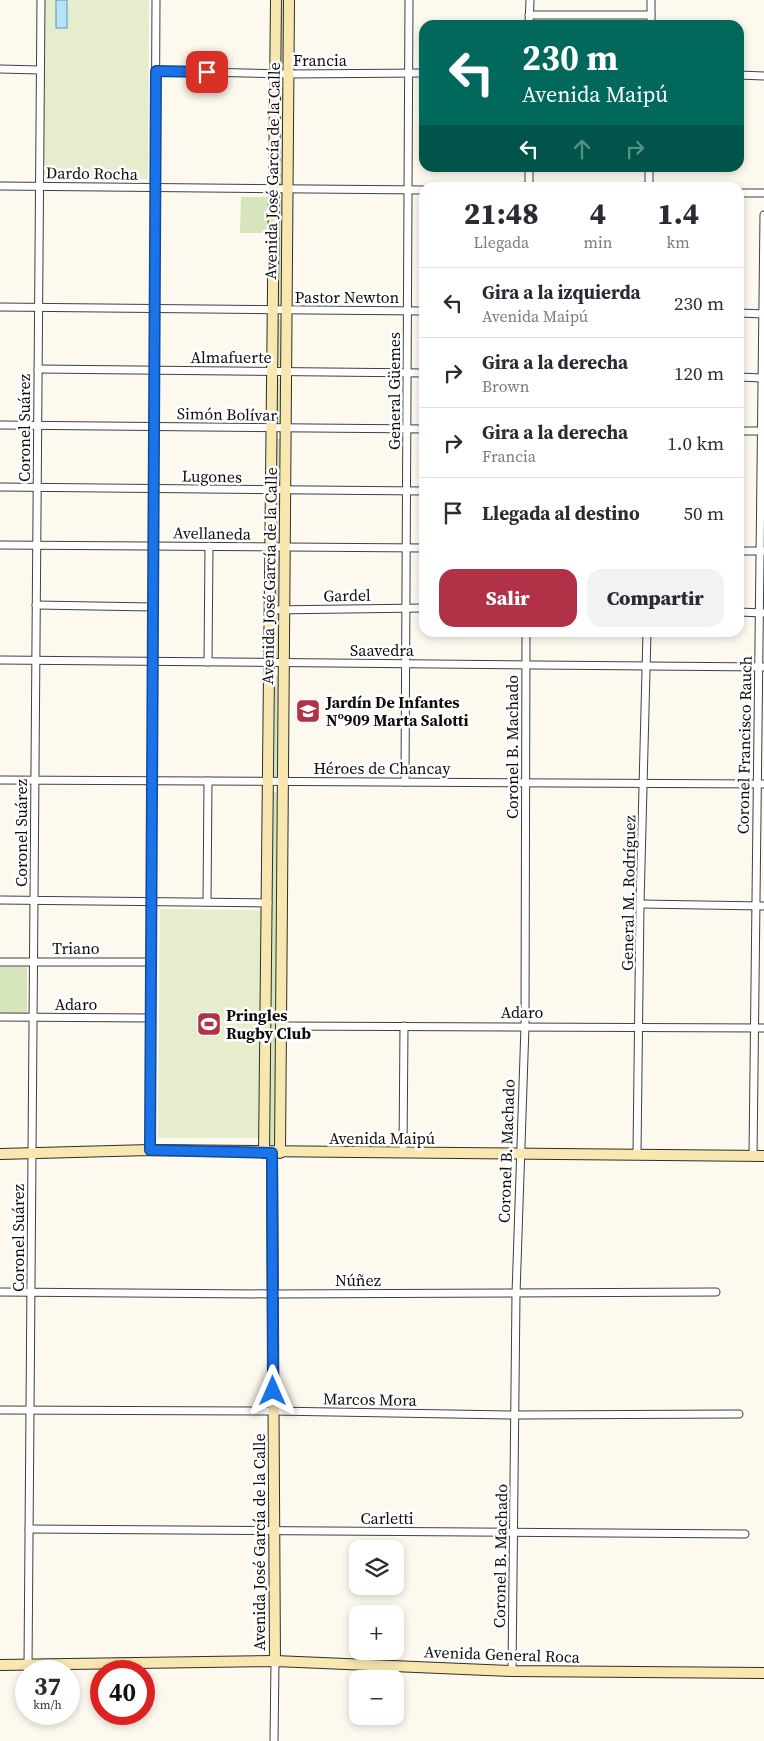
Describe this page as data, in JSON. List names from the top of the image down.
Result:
{
  "streets": {
    "main road": ["Avenida José García de la Calle", "Avenida Maipú", "Avenida General Roca"],
    "street": [
      "Francia",
      "Dardo Rocha",
      "Pastor Newton",
      "Almafuerte",
      "General Güemes",
      "Simón Bolívar",
      "Coronel Suárez",
      "Lugones",
      "Avellaneda",
      "Gardel",
      "Saavedra",
      "Coronel Francisco Rauch",
      "Coronel B. Machado",
      "Héroes de Chancay",
      "General M. Rodríguez",
      "Triano",
      "Adaro",
      "Núñez",
      "Marcos Mora",
      "Carletti"
    ]
  },
  "crossings": [
    ["Francia", "Avenida José García de la Calle"],
    ["Francia", "General Güemes"],
    ["Avenida José García de la Calle", "Dardo Rocha"],
    ["Avenida José García de la Calle", "Pastor Newton"],
    ["Avenida José García de la Calle", "Almafuerte"],
    ["Avenida José García de la Calle", "Simón Bolívar"],
    ["Avenida José García de la Calle", "Lugones"],
    ["Avenida José García de la Calle", "Avellaneda"],
    ["Avenida José García de la Calle", "Gardel"],
    ["Avenida José García de la Calle", "Saavedra"],
    ["Avenida José García de la Calle", "Héroes de Chancay"],
    ["Avenida José García de la Calle", "Adaro"],
    ["Avenida José García de la Calle", "Avenida Maipú"],
    ["Avenida José García de la Calle", "Núñez"],
    ["Avenida José García de la Calle", "Marcos Mora"],
    ["Avenida José García de la Calle", "Carletti"],
    ["Avenida José García de la Calle", "Avenida General Roca"],
    ["Dardo Rocha", "General Güemes"],
    ["Dardo Rocha", "Coronel Suárez"],
    ["Pastor Newton", "General Güemes"],
    ["Pastor Newton", "Coronel Suárez"],
    ["Almafuerte", "General Güemes"],
    ["Almafuerte", "Coronel Suárez"],
    ["General Güemes", "Simón Bolívar"],
    ["General Güemes", "Lugones"],
    ["General Güemes", "Avellaneda"],
    ["General Güemes", "Gardel"],
    ["General Güemes", "Saavedra"],
    ["General Güemes", "Héroes de Chancay"],
    ["Simón Bolívar", "Coronel Suárez"],
    ["Coronel Suárez", "Lugones"],
    ["Coronel Suárez", "Avellaneda"],
    ["Coronel Suárez", "Saavedra"],
    ["Coronel Suárez", "Héroes de Chancay"],
    ["Coronel Suárez", "Triano"],
    ["Coronel Suárez", "Adaro"],
    ["Coronel Suárez", "Avenida Maipú"],
    ["Coronel Suárez", "Núñez"],
    ["Coronel Suárez", "Marcos Mora"],
    ["Coronel Suárez", "Carletti"],
    ["Saavedra", "Coronel Francisco Rauch"],
    ["Saavedra", "Coronel B. Machado"],
    ["Saavedra", "General M. Rodríguez"],
    ["Coronel Francisco Rauch", "Héroes de Chancay"],
    ["Coronel Francisco Rauch", "Adaro"],
    ["Coronel Francisco Rauch", "Avenida Maipú"],
    ["Coronel B. Machado", "Héroes de Chancay"],
    ["Coronel B. Machado", "Adaro"],
    ["Coronel B. Machado", "Avenida Maipú"],
    ["Coronel B. Machado", "Núñez"],
    ["Coronel B. Machado", "Marcos Mora"],
    ["Coronel B. Machado", "Carletti"],
    ["Coronel B. Machado", "Avenida General Roca"],
    ["Héroes de Chancay", "General M. Rodríguez"],
    ["General M. Rodríguez", "Adaro"],
    ["General M. Rodríguez", "Avenida Maipú"]
  ],
  "places": {
    "school or university": ["Jardín De Infantes Nº909 Marta Salotti"],
    "sports": ["Pringles Rugby Club"]
  },
  "page": {
    "turn": ["230 m", "Avenida Maipú"],
    "eta": [
      "21:48",
      "Llegada",
      "4",
      "min",
      "1.4",
      "km"
    ],
    "list": [
      {
        "name": "Gira a la izquierda",
        "note": "Avenida Maipú",
        "value": "230 m"
      },
      {
        "name": "Gira a la derecha",
        "note": "Brown",
        "value": "120 m"
      },
      {
        "name": "Gira a la derecha",
        "note": "Francia",
        "value": "1.0 km"
      },
      {
        "name": "Llegada al destino",
        "value": "50 m"
      }
    ],
    "buttons": ["Salir", "Compartir"],
    "map_buttons": ["+", "−"],
    "speed": "37 km/h",
    "limit": "40"
  }
}
